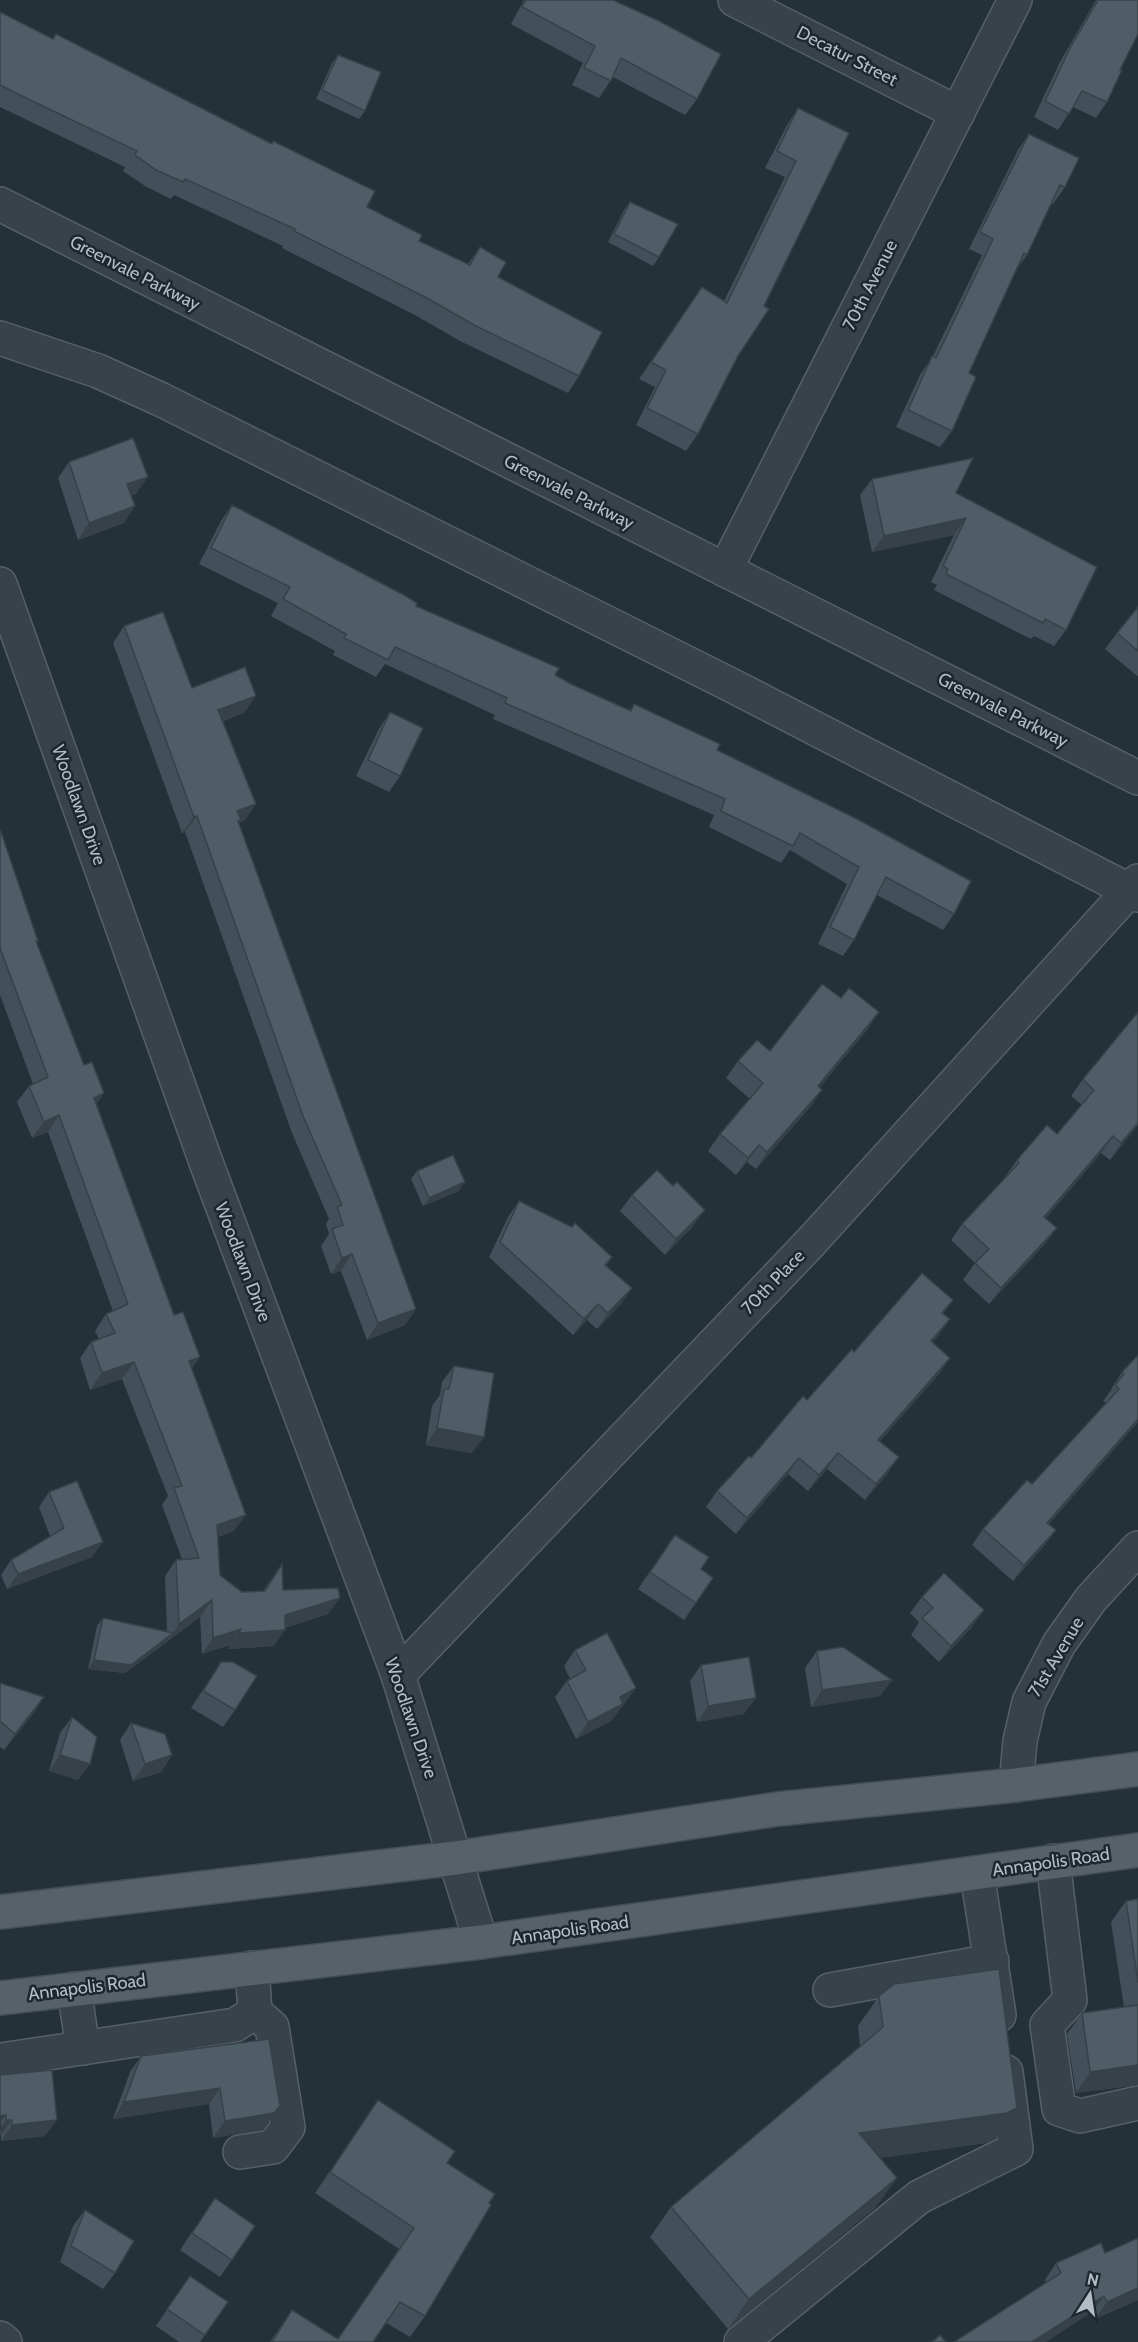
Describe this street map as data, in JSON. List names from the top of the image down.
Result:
{
  "streets": {
    "main road": ["Annapolis Road"],
    "street": [
      "Decatur Street",
      "Greenvale Parkway",
      "70th Avenue",
      "Woodlawn Drive",
      "70th Place",
      "71st Avenue"
    ]
  },
  "crossings": [
    ["Decatur Street", "70th Avenue"],
    ["Greenvale Parkway", "70th Avenue"],
    ["Woodlawn Drive", "70th Place"],
    ["Woodlawn Drive", "Annapolis Road"]
  ],
  "north": "top"
}
